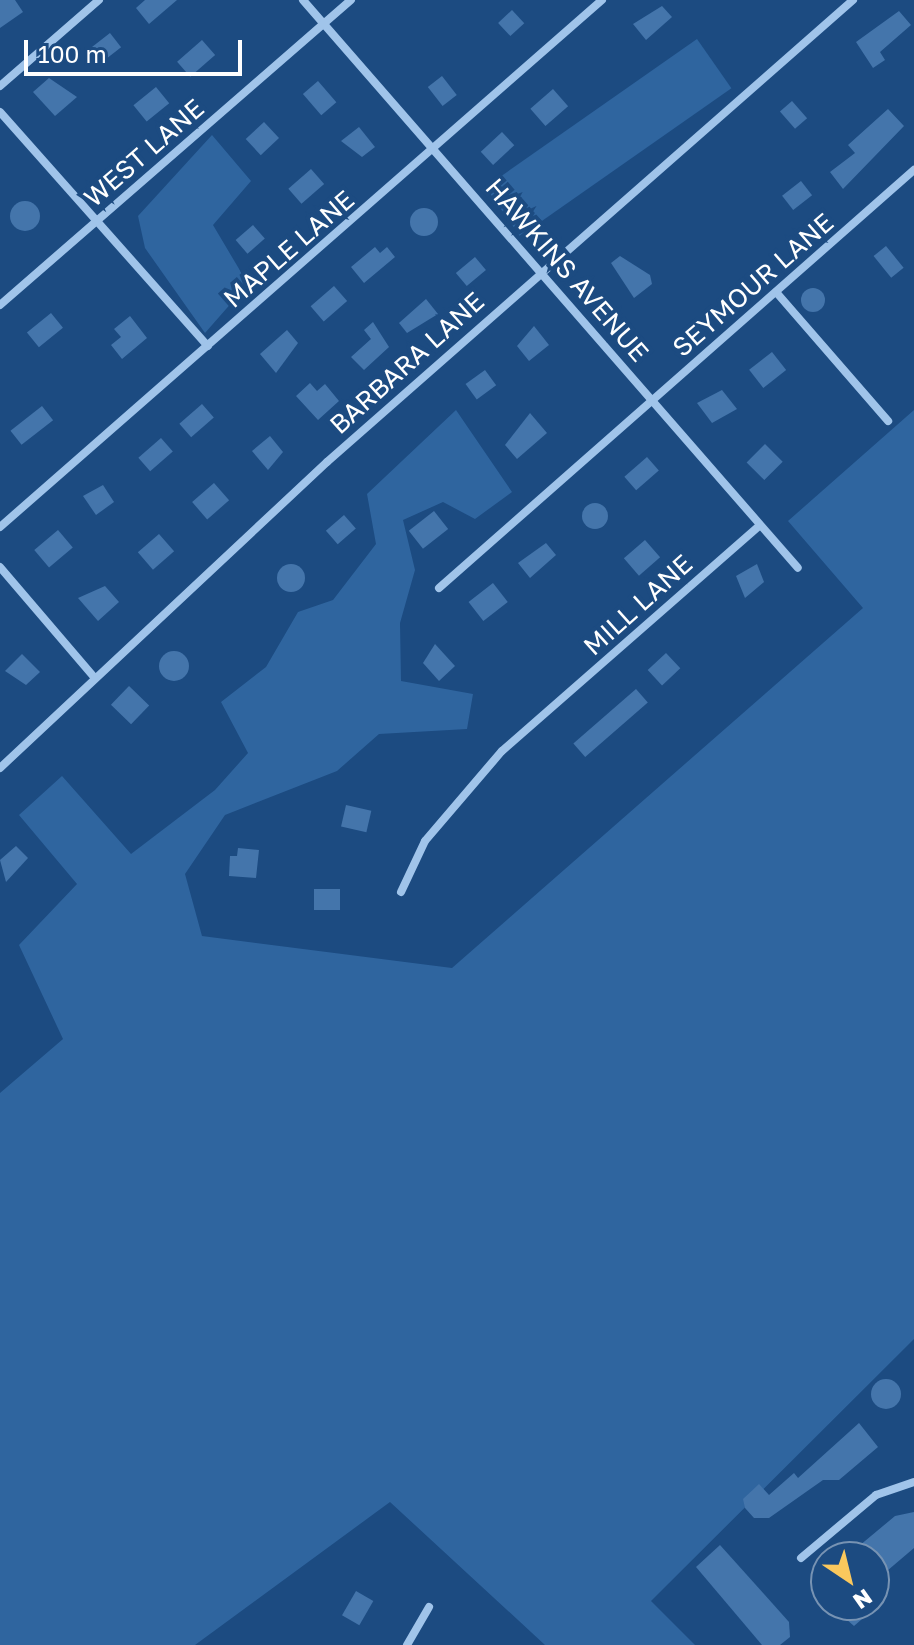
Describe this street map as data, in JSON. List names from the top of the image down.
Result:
{
  "streets": {
    "street": [
      "WEST LANE",
      "MAPLE LANE",
      "HAWKINS AVENUE",
      "SEYMOUR LANE",
      "BARBARA LANE",
      "MILL LANE"
    ]
  },
  "crossings": [
    ["WEST LANE", "HAWKINS AVENUE"],
    ["MAPLE LANE", "HAWKINS AVENUE"],
    ["HAWKINS AVENUE", "SEYMOUR LANE"],
    ["HAWKINS AVENUE", "BARBARA LANE"],
    ["HAWKINS AVENUE", "MILL LANE"]
  ],
  "scale_bar": "100 m",
  "north": "bottom right"
}
